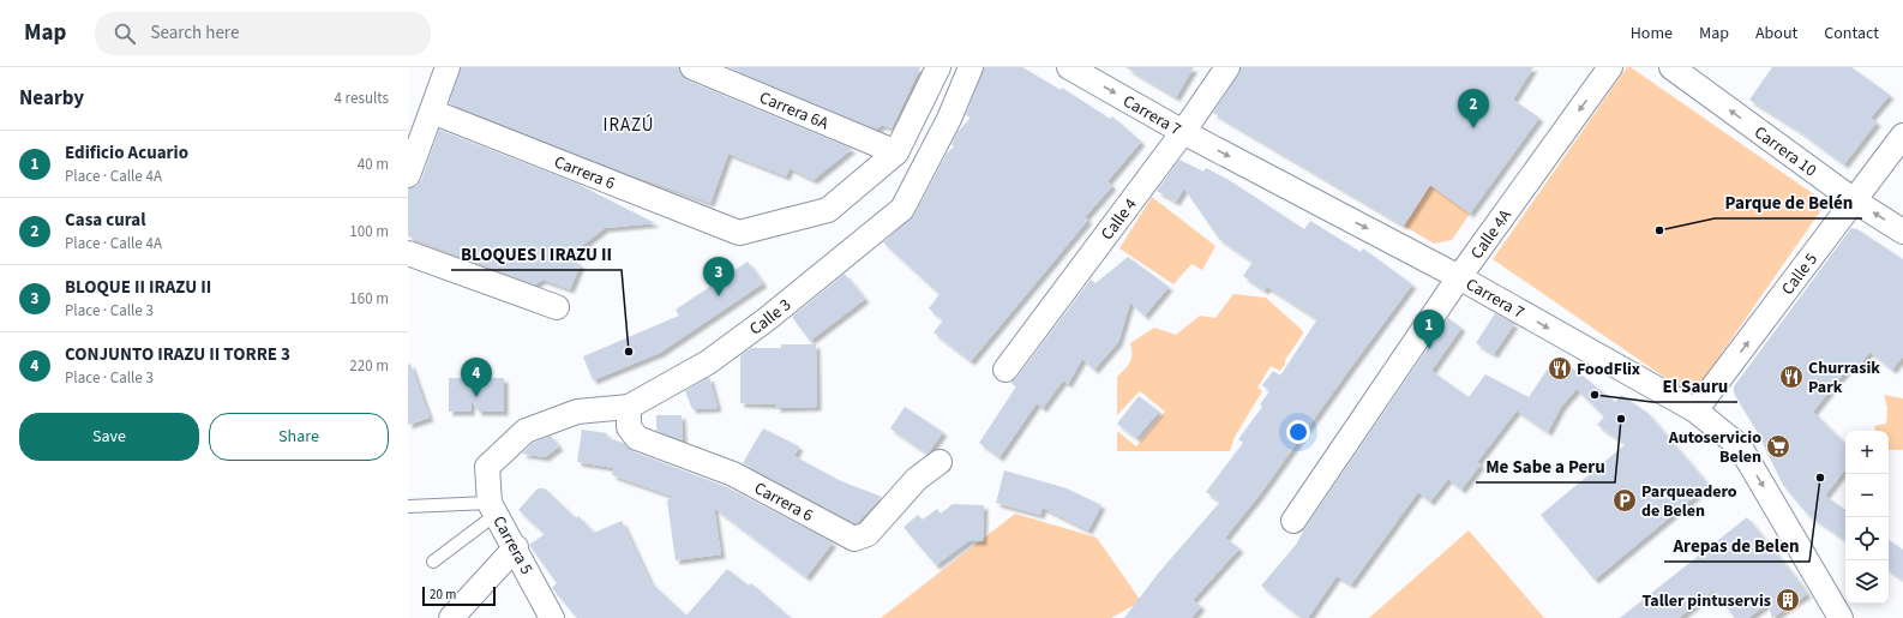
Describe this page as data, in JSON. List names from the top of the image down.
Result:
{
  "streets": {
    "street": [
      "Carrera 6A",
      "Carrera 7",
      "Carrera 10",
      "Carrera 6",
      "Calle 4",
      "Calle 4A",
      "Calle 5",
      "Calle 3",
      "Carrera 5"
    ]
  },
  "crossings": [
    ["Carrera 6A", "Carrera 6"],
    ["Carrera 7", "Calle 4"],
    ["Carrera 7", "Calle 4A"],
    ["Carrera 7", "Calle 5"],
    ["Carrera 10", "Calle 5"],
    ["Carrera 6", "Calle 3"],
    ["Calle 3", "Carrera 5"]
  ],
  "one_way": [
    "Carrera 7",
    "Carrera 10",
    "Calle 4A",
    "Calle 5"
  ],
  "districts": ["IRAZÚ"],
  "places": {
    "other": [
      "Parque de Belén",
      "BLOQUES I IRAZU II",
      "El Sauru",
      "Me Sabe a Peru",
      "Arepas de Belen"
    ],
    "restaurant": ["FoodFlix", "Churrasik Park"],
    "supermarket": ["Autoservicio Belen"],
    "parking": ["Parqueadero de Belen"],
    "building": ["Taller pintuservis"]
  },
  "scale_bar": "20 m",
  "page": {
    "header": "Map",
    "search": "Search here",
    "nav": [
      "Home",
      "Map",
      "About",
      "Contact"
    ],
    "heading": ["Nearby", "4 results"],
    "pins": [
      "2",
      "3",
      "1",
      "4"
    ],
    "list": [
      {
        "mark": "1",
        "name": "Edificio Acuario",
        "note": "Place · Calle 4A",
        "value": "40 m"
      },
      {
        "mark": "2",
        "name": "Casa cural",
        "note": "Place · Calle 4A",
        "value": "100 m"
      },
      {
        "mark": "3",
        "name": "BLOQUE II IRAZU II",
        "note": "Place · Calle 3",
        "value": "160 m"
      },
      {
        "mark": "4",
        "name": "CONJUNTO IRAZU II TORRE 3",
        "note": "Place · Calle 3",
        "value": "220 m"
      }
    ],
    "buttons": ["Save", "Share"],
    "map_buttons": ["+", "−"],
    "scale": "20 m"
  }
}
